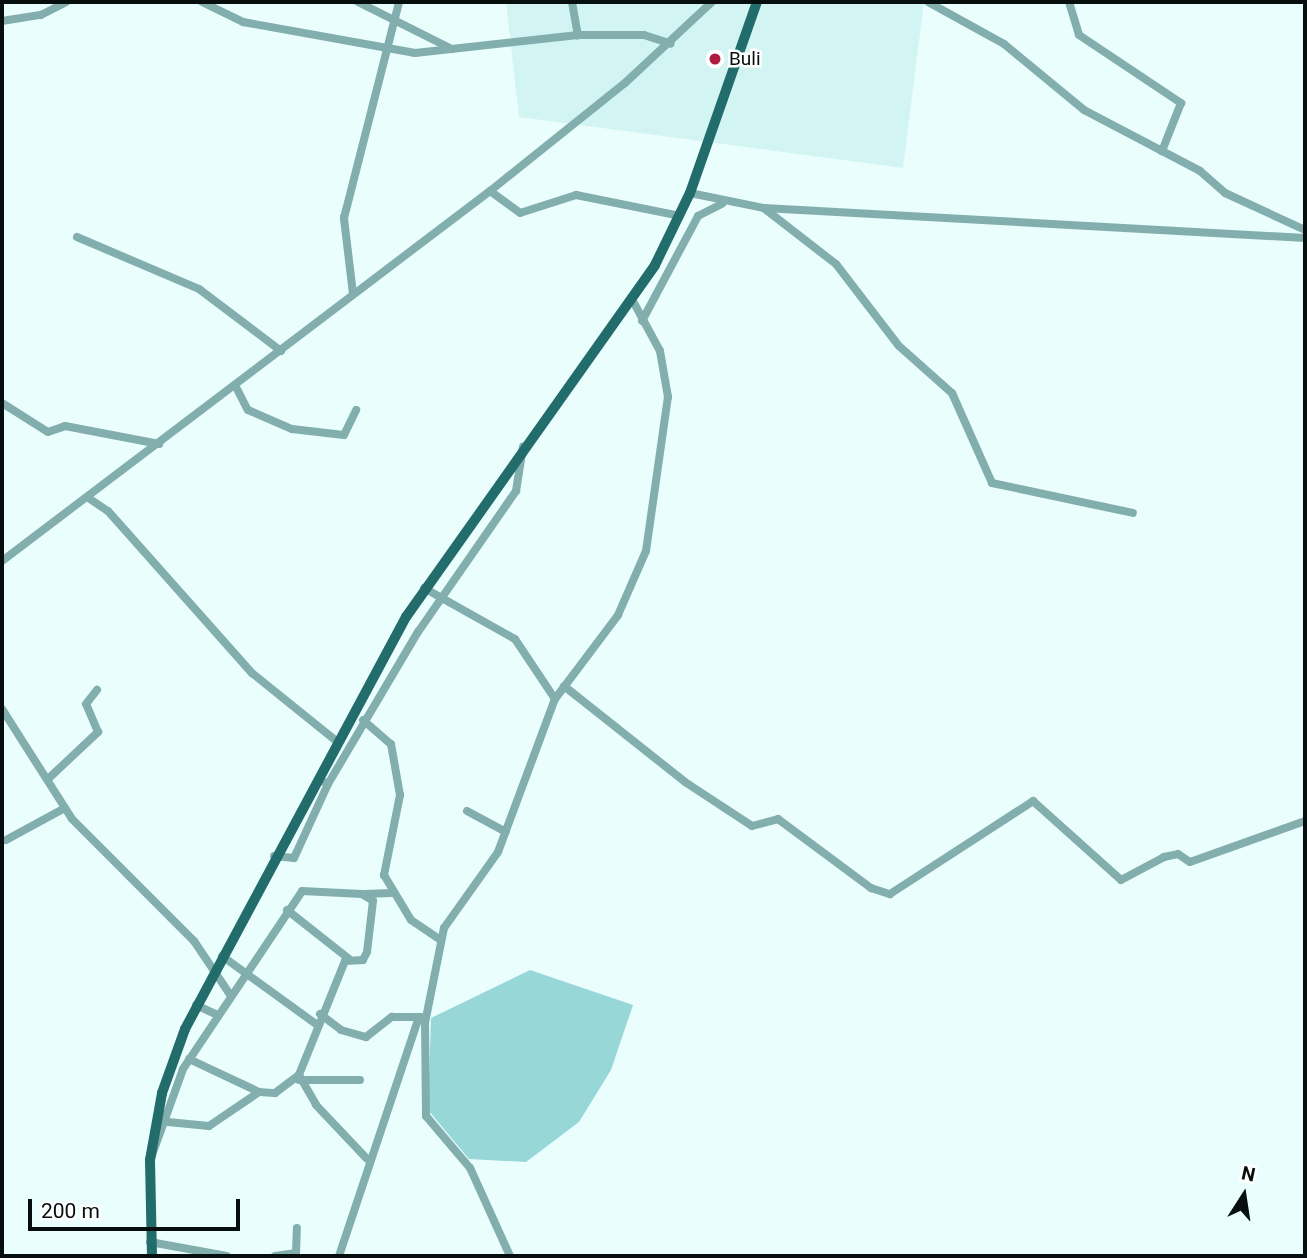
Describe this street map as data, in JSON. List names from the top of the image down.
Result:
{
  "places": ["Buli"],
  "scale_bar": "200 m",
  "north": "top"
}
